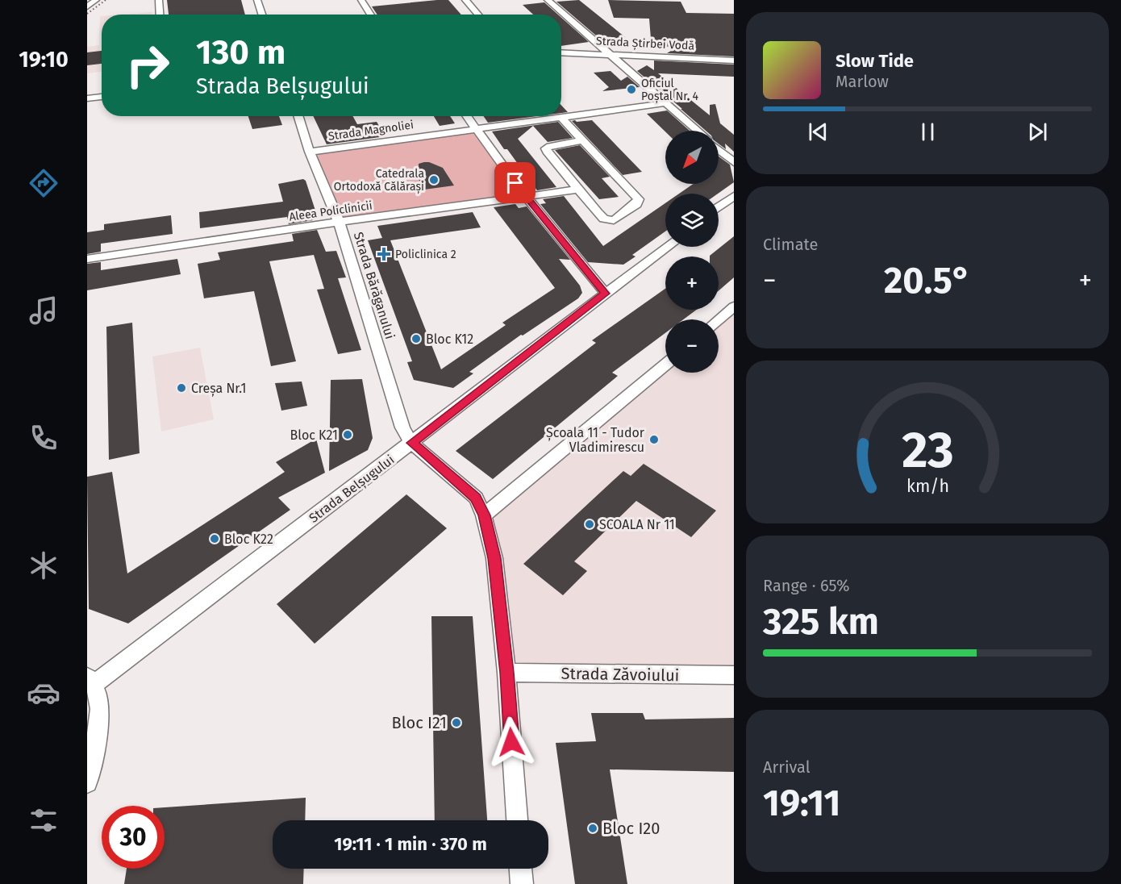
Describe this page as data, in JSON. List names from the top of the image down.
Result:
{
  "streets": {
    "street": [
      "Strada Știrbei Vodă",
      "Strada Magnoliei",
      "Aleea Policlinicii",
      "Strada Bărăganului",
      "Strada Belșugului",
      "Strada Zăvoiului"
    ]
  },
  "crossings": [
    ["Strada Magnoliei", "Strada Bărăganului"],
    ["Aleea Policlinicii", "Strada Bărăganului"],
    ["Strada Bărăganului", "Strada Belșugului"]
  ],
  "places": {
    "other": [
      "Oficiul Poștal Nr. 4",
      "Catedrala Ortodoxă Călărași",
      "Bloc K12",
      "Creșa Nr.1",
      "Bloc K21",
      "Școala 11 - Tudor Vladimirescu",
      "SCOALA Nr 11",
      "Bloc K22",
      "Bloc I21",
      "Bloc I20"
    ],
    "health": ["Policlinica 2"]
  },
  "north": "bottom left",
  "page": {
    "tabs": "19:10",
    "turn": ["130 m", "Strada Belșugului"],
    "song": ["Slow Tide", "Marlow"],
    "map_buttons": ["+", "−"],
    "tile": [
      "Climate",
      ["Range · 65%", "325 km"],
      ["Arrival", "19:11"]
    ],
    "heat": ["−", "20.5°", "+"],
    "limit": "30",
    "trip": "19:11 · 1 min · 370 m",
    "gauge": ["23", "km/h"]
  }
}
